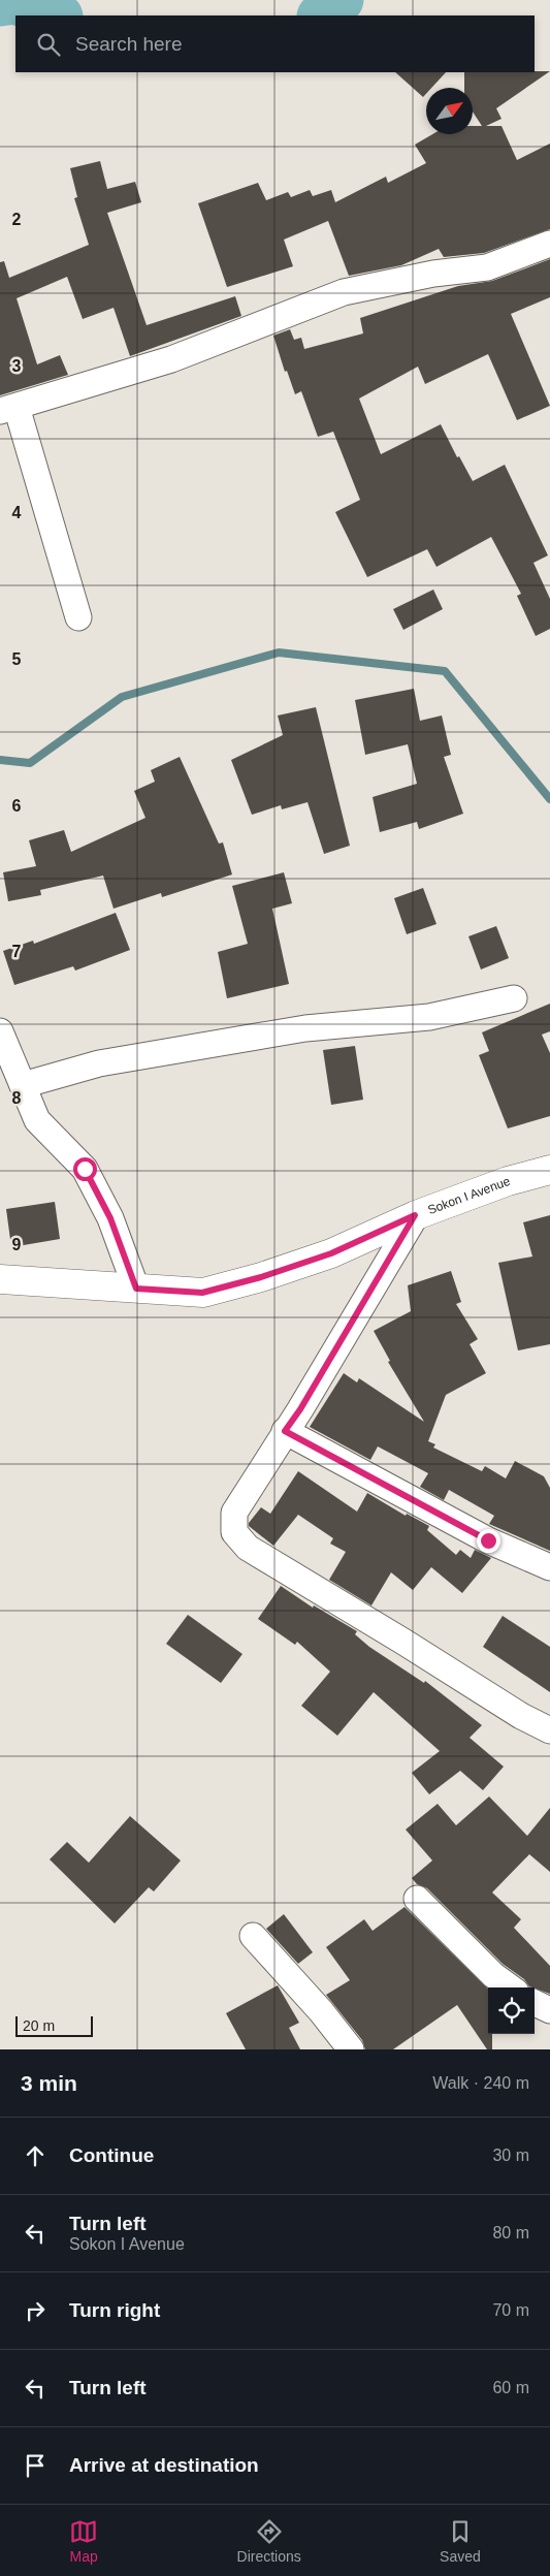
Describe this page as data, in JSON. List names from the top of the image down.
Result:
{
  "streets": {
    "street": ["Sokon I Avenue"]
  },
  "scale_bar": "20 m",
  "north": "top right",
  "page": {
    "search": "Search here",
    "scale": "20 m",
    "heading": ["3 min", "Walk · 240 m"],
    "list": [
      ["Continue", "30 m"],
      ["Turn left", "Sokon I Avenue", "80 m"],
      ["Turn right", "70 m"],
      ["Turn left", "60 m"],
      "Arrive at destination"
    ],
    "nav": ["Map", "Directions", "Saved"]
  },
  "grid": {
    "rows": [
      "2",
      "3",
      "4",
      "5",
      "6",
      "7",
      "8",
      "9"
    ]
  }
}
